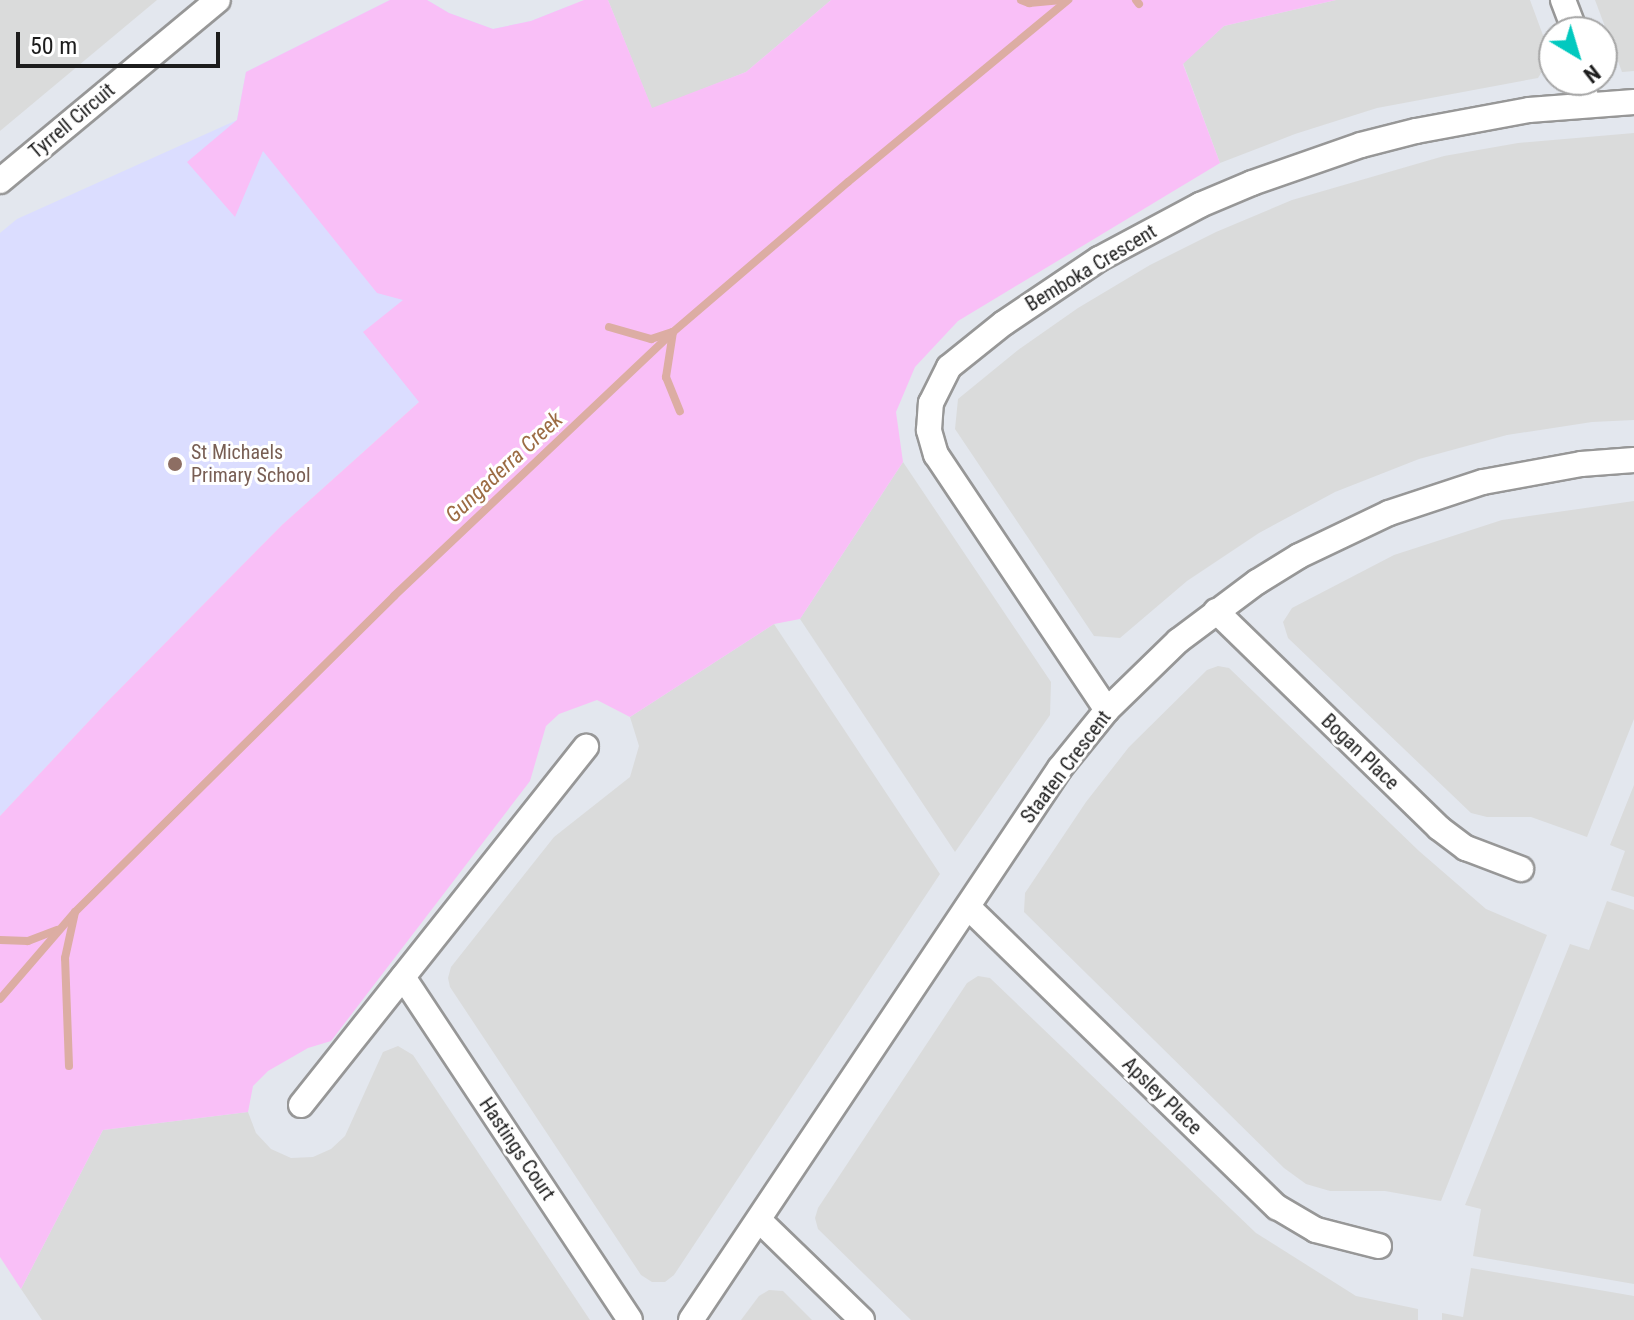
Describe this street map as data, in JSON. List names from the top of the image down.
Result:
{
  "streets": {
    "street": [
      "Tyrrell Circuit",
      "Bemboka Crescent",
      "Bogan Place",
      "Staaten Crescent",
      "Apsley Place",
      "Hastings Court"
    ]
  },
  "crossings": [
    ["Bemboka Crescent", "Staaten Crescent"],
    ["Bogan Place", "Staaten Crescent"],
    ["Staaten Crescent", "Apsley Place"]
  ],
  "water": ["Gungaderra Creek"],
  "places": ["St Michaels Primary School"],
  "scale_bar": "50 m",
  "north": "bottom right"
}
